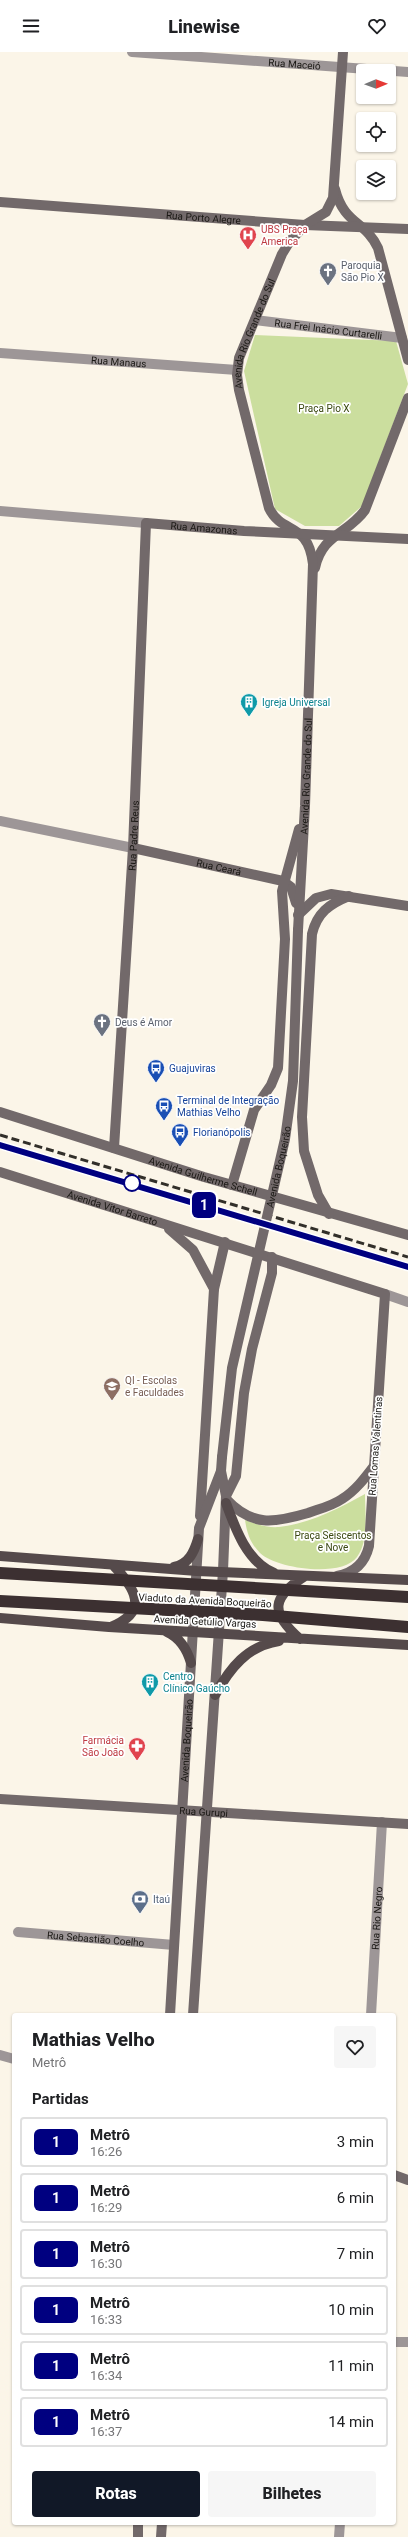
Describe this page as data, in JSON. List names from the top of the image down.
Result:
{
  "streets": {
    "highway": ["Viaduto da Avenida Boqueirão"],
    "main road": [
      "Rua Porto Alegre",
      "Avenida Rio Grande do Sul",
      "Rua Amazonas",
      "Rua Padre Reus",
      "Rua Ceará",
      "Avenida Boqueirão",
      "Avenida Guilherme Schell",
      "Avenida Vitor Barreto",
      "Rua Lomas Valentinas",
      "Avenida Getúlio Vargas",
      "Rua Gurupi"
    ],
    "street": [
      "Rua Maceió",
      "Rua Frei Inácio Curtarelli",
      "Rua Manaus",
      "Rua Rio Negro",
      "Rua Sebastião Coelho"
    ]
  },
  "crossings": [
    ["Rua Maceió", "Avenida Rio Grande do Sul"],
    ["Rua Porto Alegre", "Avenida Rio Grande do Sul"],
    ["Rua Frei Inácio Curtarelli", "Avenida Rio Grande do Sul"],
    ["Avenida Rio Grande do Sul", "Rua Manaus"],
    ["Avenida Rio Grande do Sul", "Rua Amazonas"],
    ["Avenida Rio Grande do Sul", "Avenida Boqueirão"],
    ["Rua Amazonas", "Rua Padre Reus"],
    ["Rua Padre Reus", "Rua Ceará"],
    ["Rua Padre Reus", "Avenida Guilherme Schell"],
    ["Avenida Boqueirão", "Avenida Getúlio Vargas"],
    ["Avenida Boqueirão", "Rua Gurupi"],
    ["Avenida Boqueirão", "Rua Sebastião Coelho"],
    ["Rua Gurupi", "Rua Rio Negro"]
  ],
  "parks": ["Praça Pio X", "Praça Seiscentos e Nove"],
  "places": {
    "hospital": ["UBS Praça America"],
    "church": ["Paroquia São Pio X", "Deus é Amor"],
    "building": ["Igreja Universal", "Centro Clínico Gaúcho"],
    "bus stop": ["Guajuviras", "Terminal de Integração Mathias Velho", "Florianópolis"],
    "school or university": ["QI - Escolas e Faculdades"],
    "pharmacy": ["Farmácia São João"],
    "bank": ["Itaú"]
  },
  "lines": ["metro line 1"],
  "north": "right",
  "page": {
    "header": "Linewise",
    "on_map": "1",
    "heading": [
      ["Mathias Velho", "Metrô"],
      "Partidas"
    ],
    "list": [
      {
        "mark": "1",
        "name": "Metrô",
        "note": "16:26",
        "value": "3 min"
      },
      {
        "mark": "1",
        "name": "Metrô",
        "note": "16:29",
        "value": "6 min"
      },
      {
        "mark": "1",
        "name": "Metrô",
        "note": "16:30",
        "value": "7 min"
      },
      {
        "mark": "1",
        "name": "Metrô",
        "note": "16:33",
        "value": "10 min"
      },
      {
        "mark": "1",
        "name": "Metrô",
        "note": "16:34",
        "value": "11 min"
      },
      {
        "mark": "1",
        "name": "Metrô",
        "note": "16:37",
        "value": "14 min"
      }
    ],
    "buttons": ["Rotas", "Bilhetes"]
  }
}
